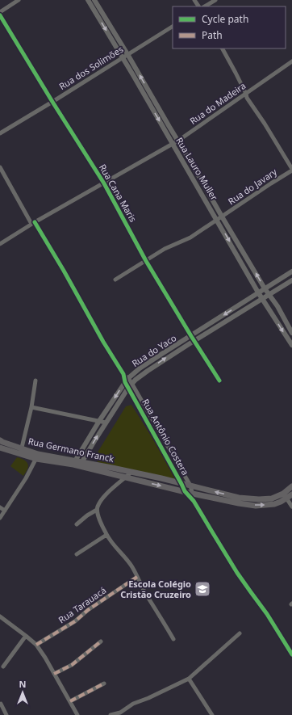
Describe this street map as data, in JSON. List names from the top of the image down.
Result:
{
  "streets": {
    "main road": ["Rua Germano Franck"],
    "street": [
      "Rua dos Solimões",
      "Rua do Madeira",
      "Rua Lauro Muller",
      "Rua do Javary",
      "Rua Cana Maris",
      "Rua do Yaco",
      "Rua Antônio Costera",
      "Rua Tarauacá"
    ]
  },
  "crossings": [
    ["Rua dos Solimões", "Rua Lauro Muller"],
    ["Rua dos Solimões", "Rua Cana Maris"],
    ["Rua do Madeira", "Rua Lauro Muller"],
    ["Rua do Madeira", "Rua Cana Maris"],
    ["Rua do Madeira", "Rua Antônio Costera"],
    ["Rua Lauro Muller", "Rua do Javary"],
    ["Rua Lauro Muller", "Rua do Yaco"],
    ["Rua do Javary", "Rua Cana Maris"],
    ["Rua Cana Maris", "Rua do Yaco"],
    ["Rua do Yaco", "Rua Antônio Costera"],
    ["Rua do Yaco", "Rua Germano Franck"],
    ["Rua Antônio Costera", "Rua Germano Franck"]
  ],
  "places": {
    "school or university": ["Escola Colégio Cristão Cruzeiro"]
  },
  "legend": ["Cycle path", "Path"],
  "north": "top"
}
